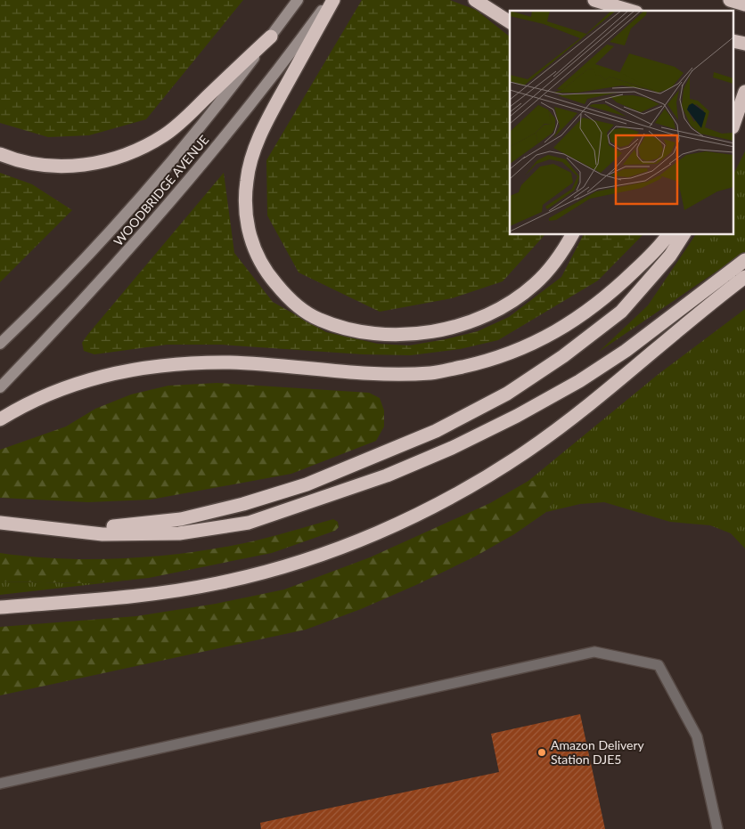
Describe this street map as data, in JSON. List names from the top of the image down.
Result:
{
  "streets": {
    "main road": ["WOODBRIDGE AVENUE"]
  },
  "places": ["Amazon Delivery Station DJE5"]
}
